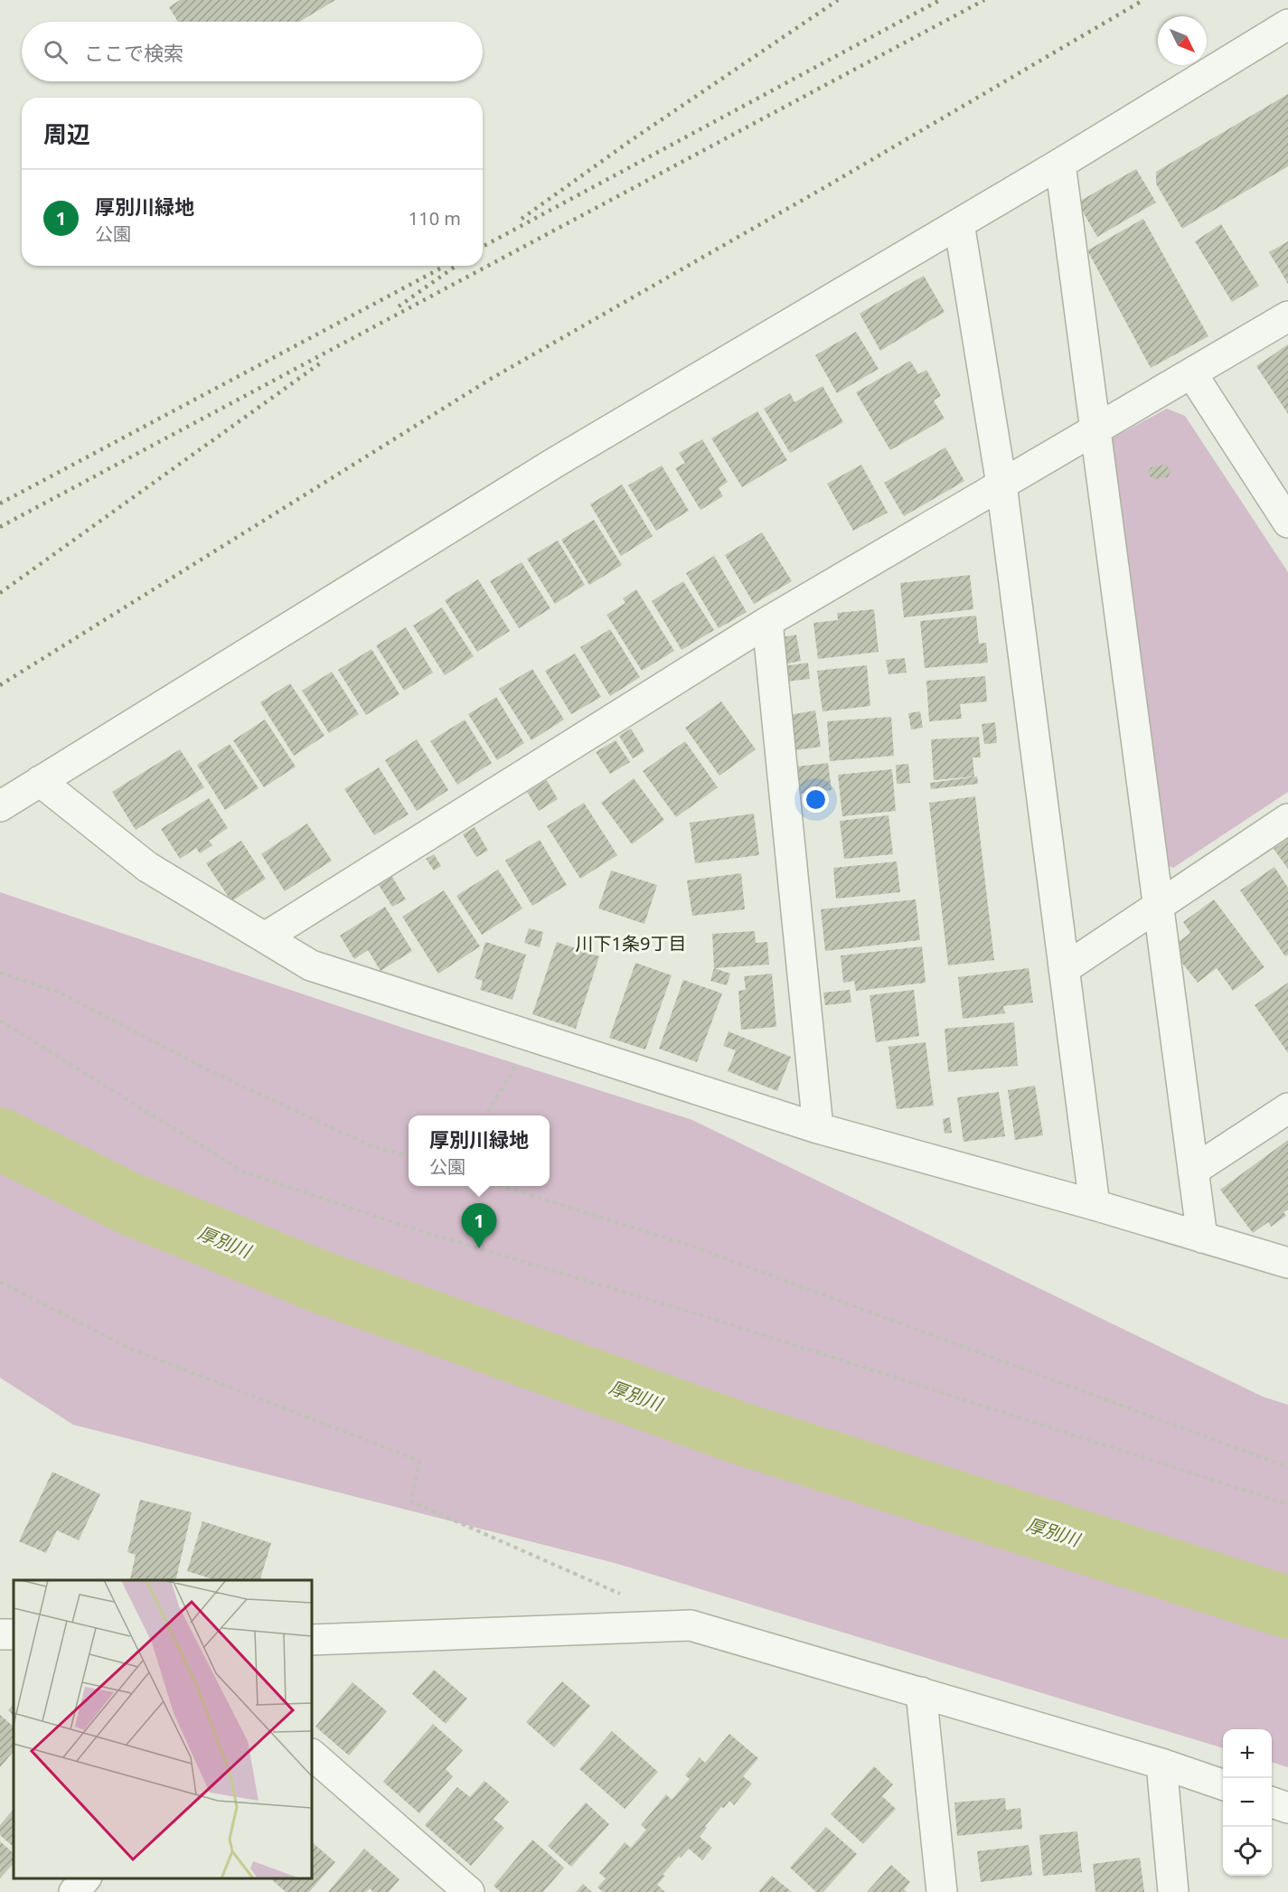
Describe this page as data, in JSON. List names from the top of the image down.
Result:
{
  "districts": ["川下1条9丁目"],
  "water": ["厚別川"],
  "north": "bottom right",
  "page": {
    "search": "ここで検索",
    "heading": "周辺",
    "list": [
      {
        "mark": "1",
        "name": "厚別川緑地",
        "note": "公園",
        "value": "110 m"
      }
    ],
    "popup": ["厚別川緑地", "公園"],
    "pins": "1",
    "map_buttons": ["+", "−"]
  }
}
